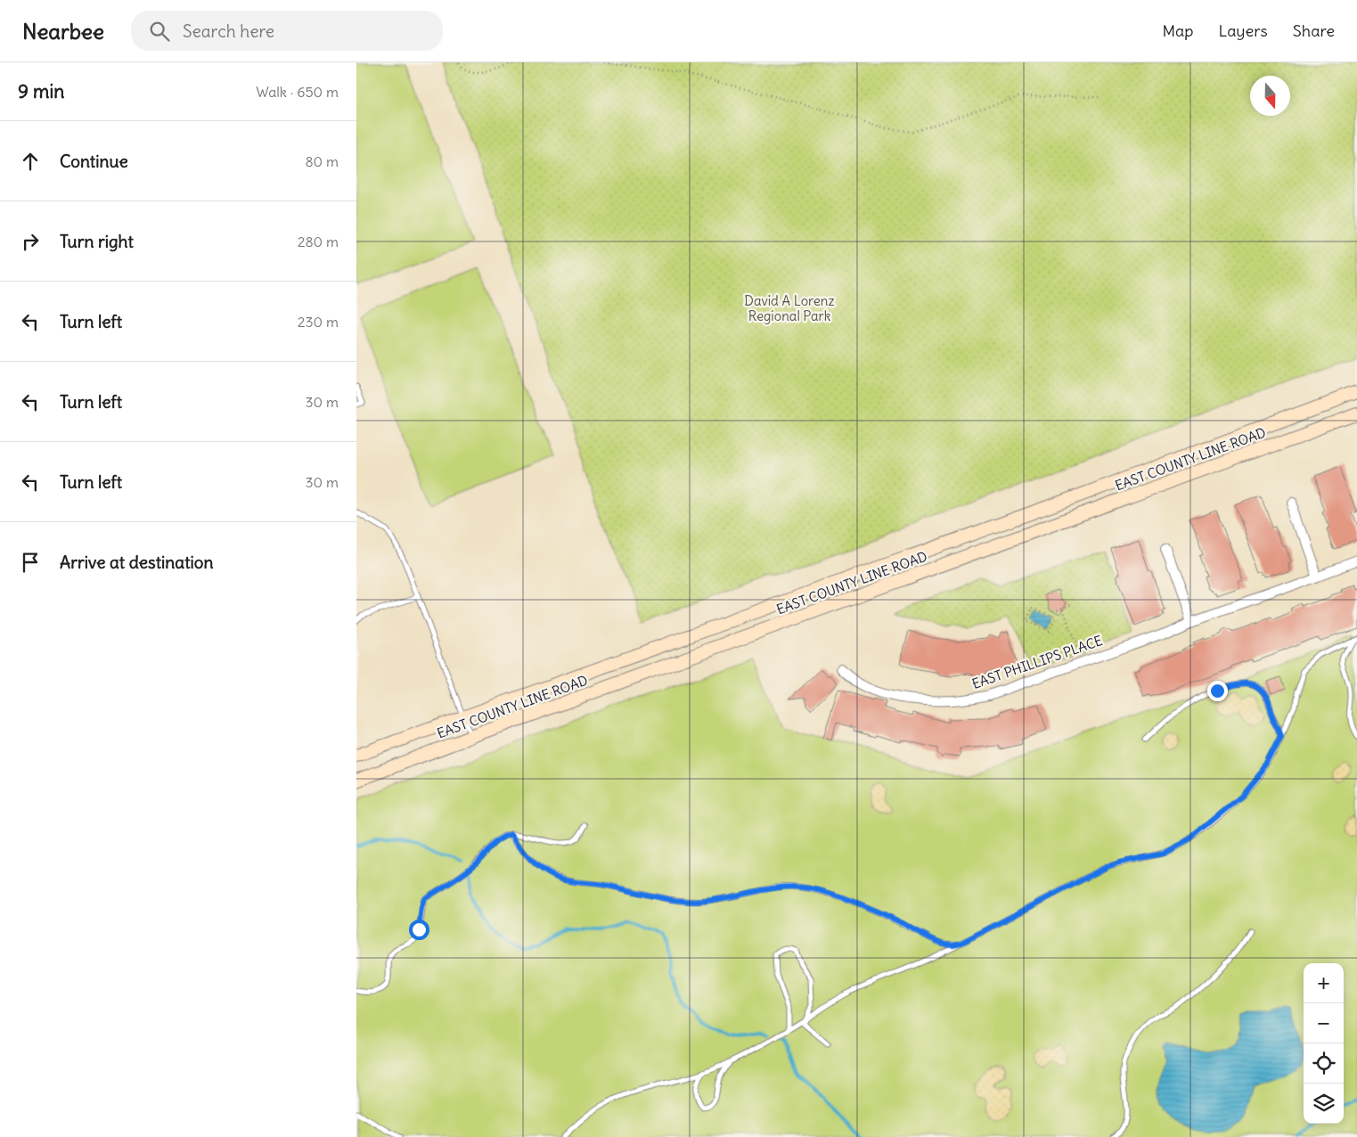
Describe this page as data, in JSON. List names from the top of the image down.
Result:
{
  "streets": {
    "main road": ["EAST COUNTY LINE ROAD"],
    "street": ["EAST PHILLIPS PLACE"]
  },
  "parks": ["David A Lorenz Regional Park"],
  "north": "bottom",
  "page": {
    "header": "Nearbee",
    "search": "Search here",
    "nav": ["Map", "Layers", "Share"],
    "heading": ["9 min", "Walk · 650 m"],
    "list": [
      ["Continue", "80 m"],
      ["Turn right", "280 m"],
      ["Turn left", "230 m"],
      ["Turn left", "30 m"],
      ["Turn left", "30 m"],
      "Arrive at destination"
    ],
    "map_buttons": ["+", "−"]
  }
}
